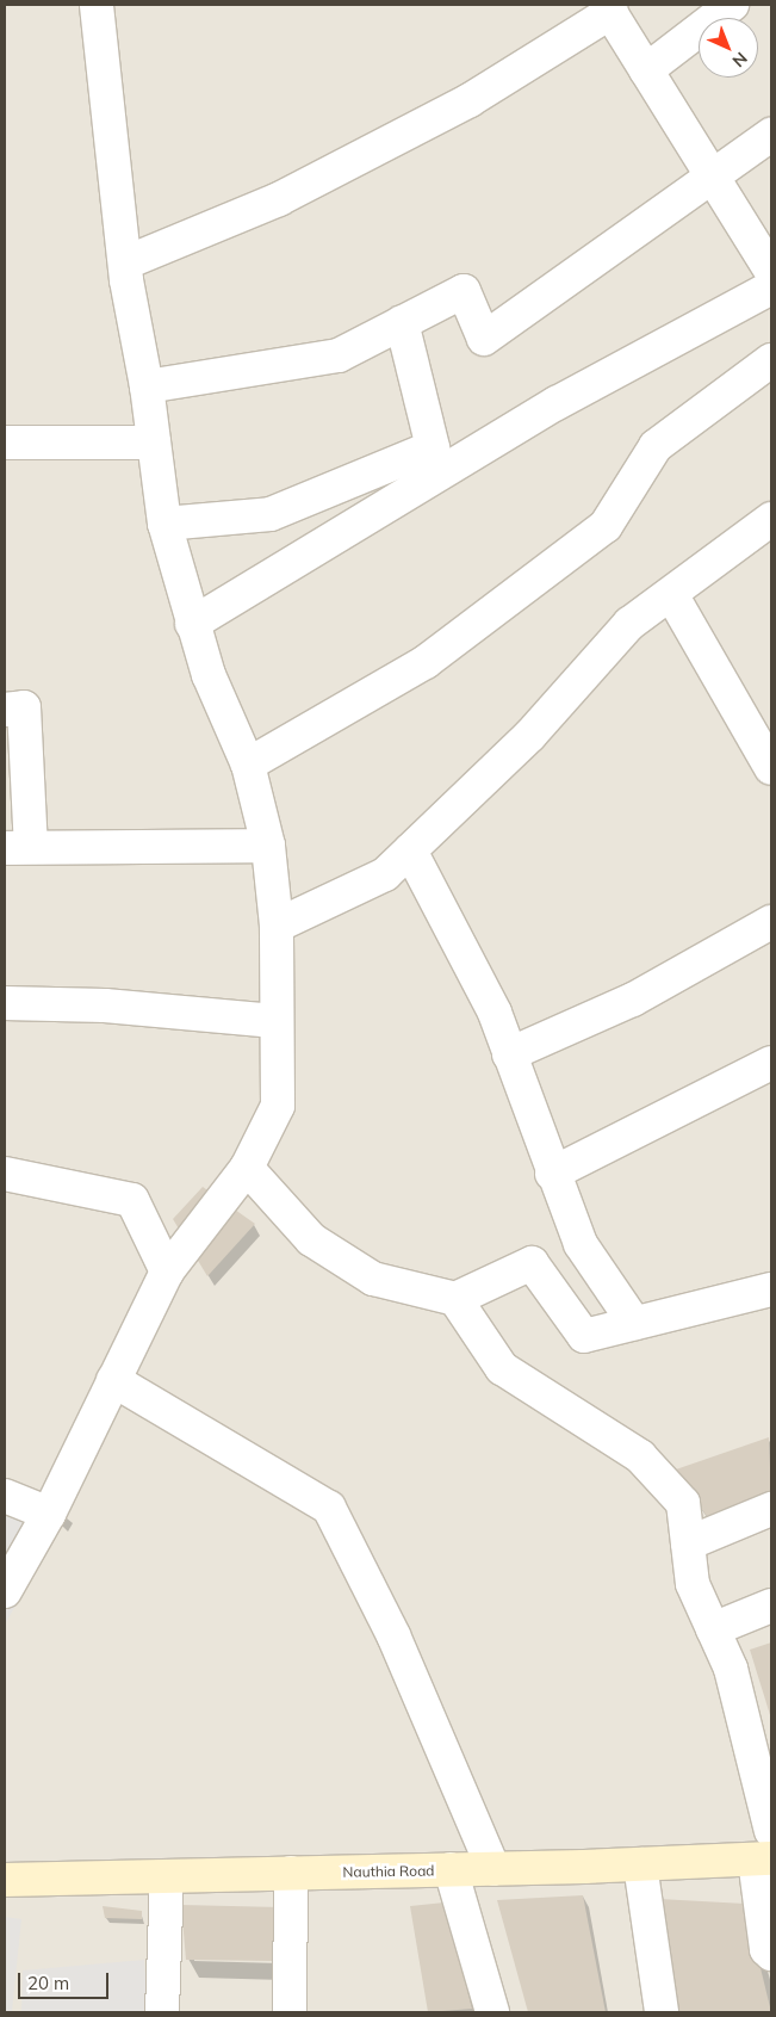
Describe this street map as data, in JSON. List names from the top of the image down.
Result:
{
  "streets": {
    "main road": ["Nauthia Road"]
  },
  "scale_bar": "20 m",
  "north": "bottom right"
}
